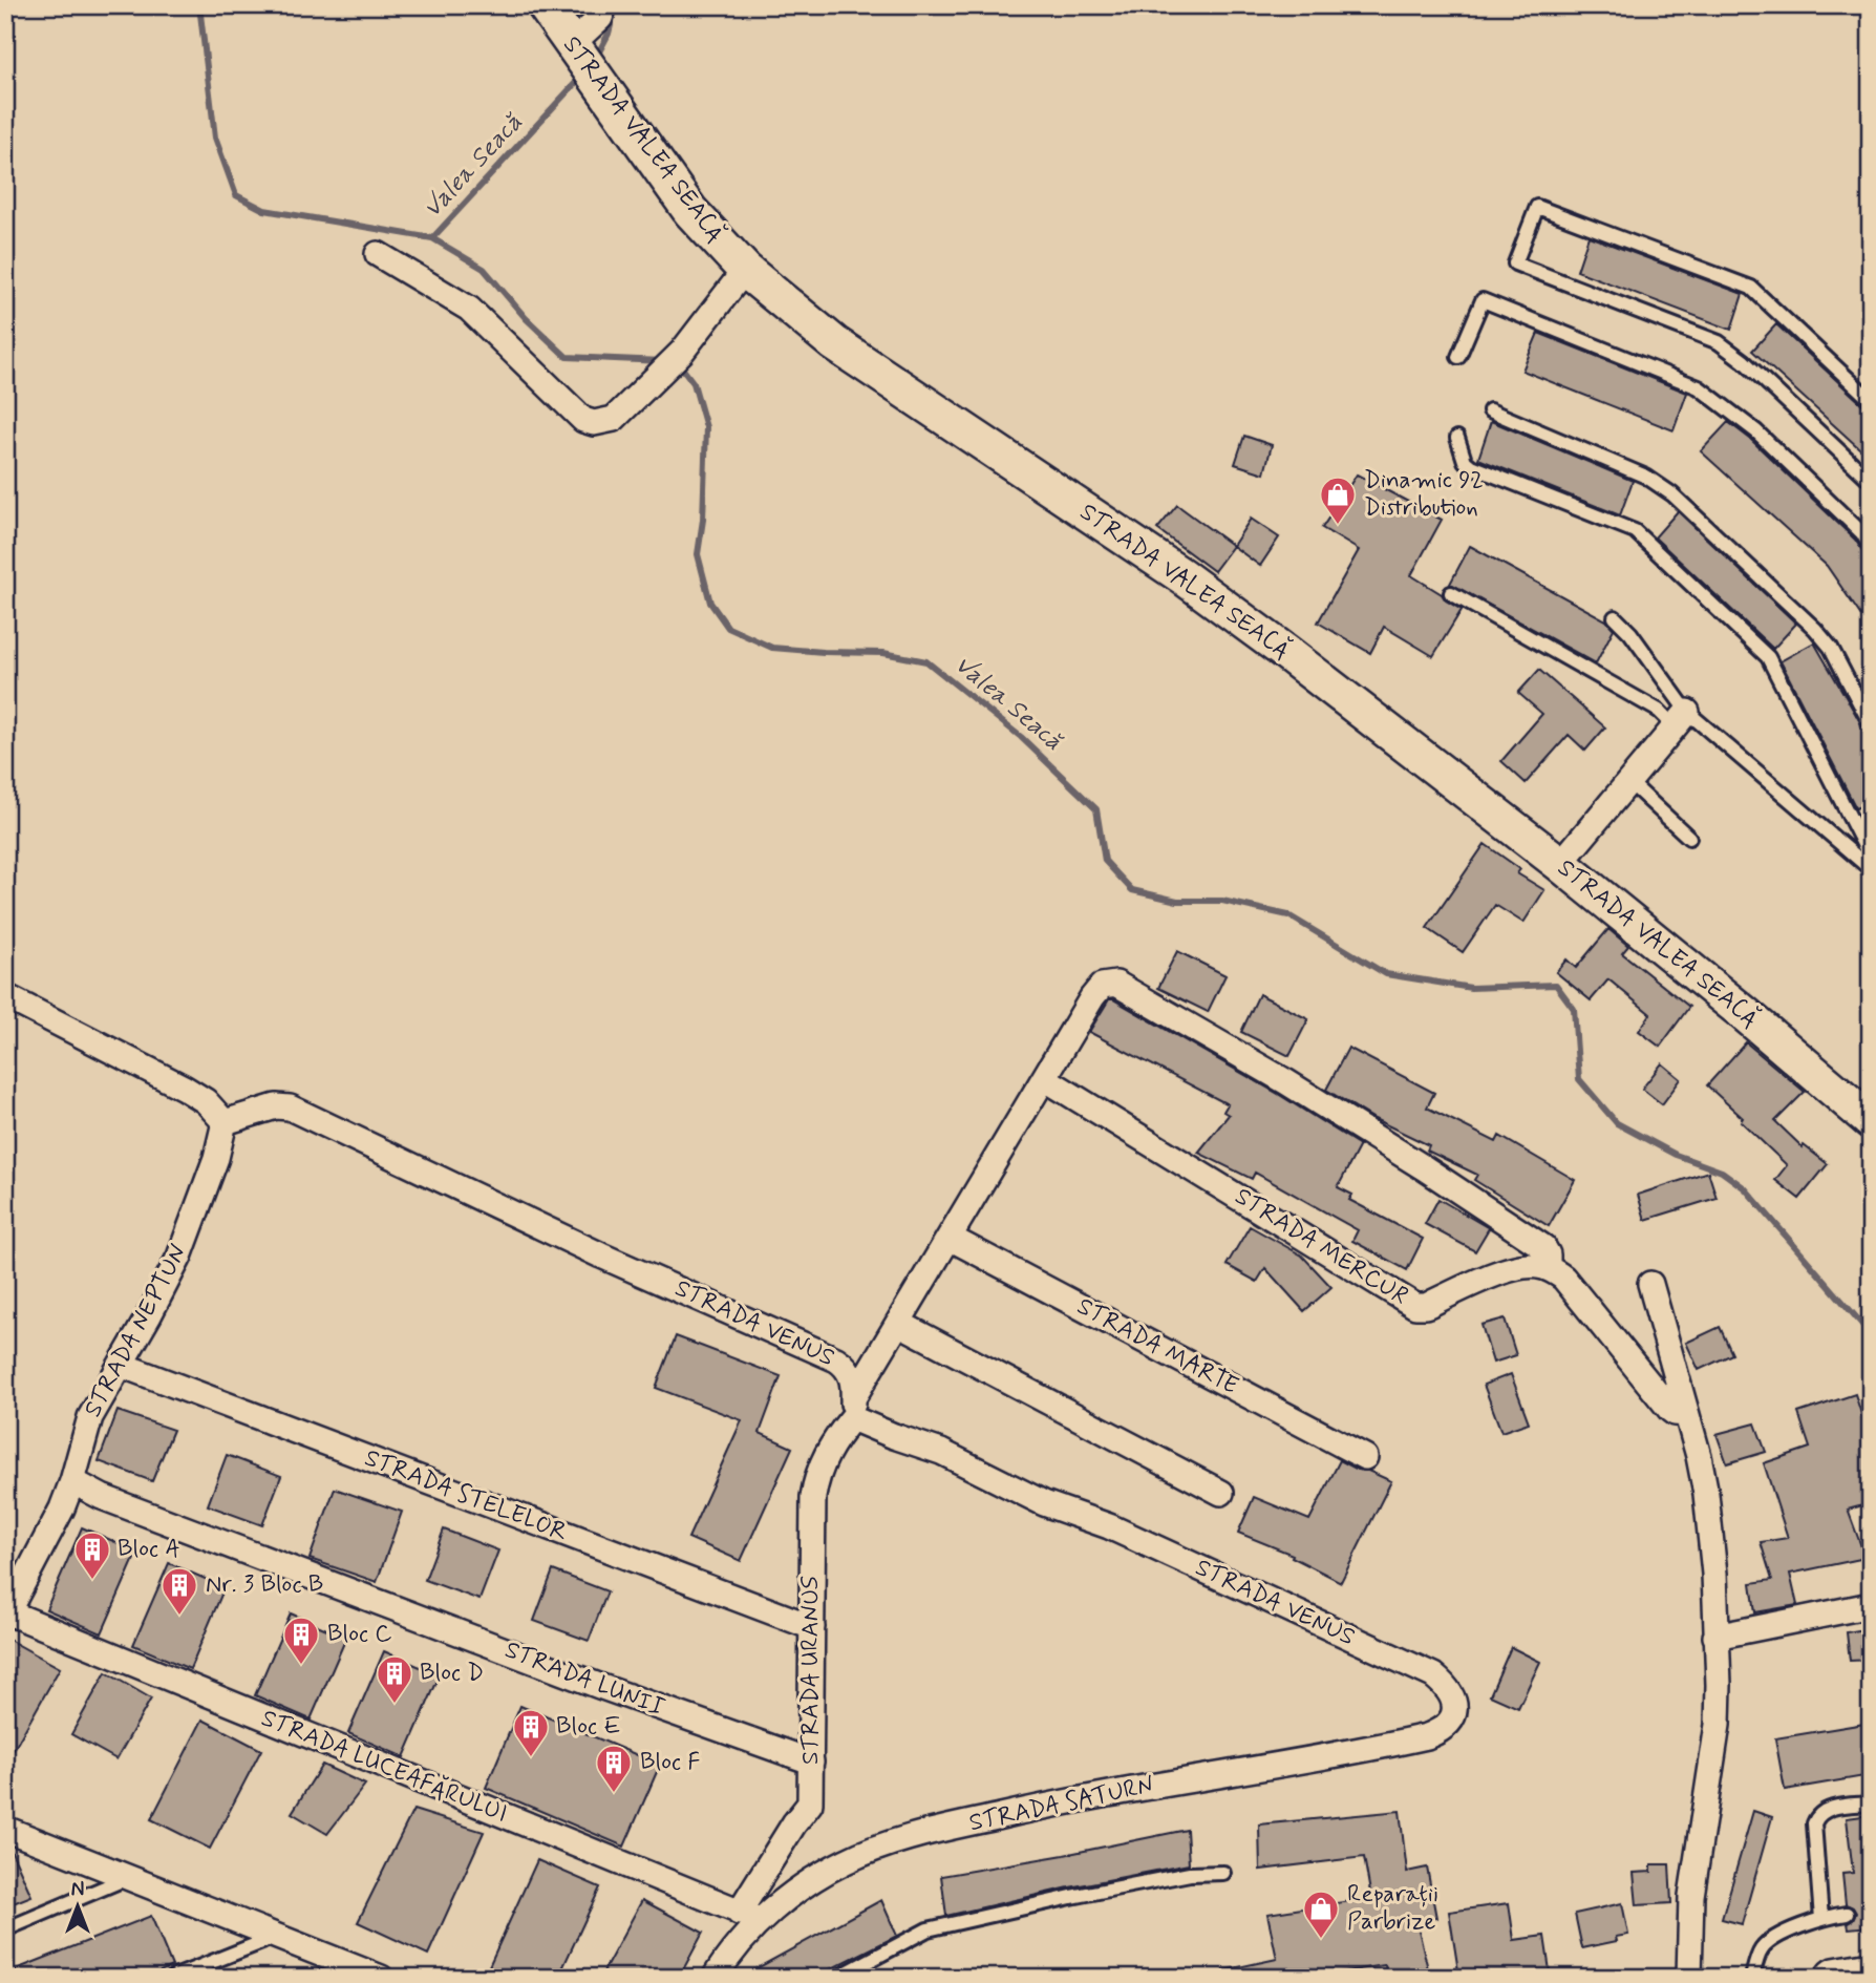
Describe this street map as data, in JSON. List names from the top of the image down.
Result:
{
  "streets": {
    "main road": ["STRADA VALEA SEACĂ"],
    "street": [
      "STRADA MERCUR",
      "STRADA VENUS",
      "STRADA NEPTUN",
      "STRADA MARTE",
      "STRADA STELELOR",
      "STRADA URANUS",
      "STRADA LUNII",
      "STRADA LUCEAFĂRULUI",
      "STRADA SATURN"
    ]
  },
  "crossings": [
    ["STRADA MERCUR", "STRADA URANUS"],
    ["STRADA VENUS", "STRADA NEPTUN"],
    ["STRADA VENUS", "STRADA URANUS"],
    ["STRADA VENUS", "STRADA SATURN"],
    ["STRADA NEPTUN", "STRADA STELELOR"],
    ["STRADA NEPTUN", "STRADA LUNII"],
    ["STRADA NEPTUN", "STRADA LUCEAFĂRULUI"],
    ["STRADA MARTE", "STRADA URANUS"],
    ["STRADA STELELOR", "STRADA URANUS"],
    ["STRADA URANUS", "STRADA LUNII"],
    ["STRADA URANUS", "STRADA LUCEAFĂRULUI"],
    ["STRADA URANUS", "STRADA SATURN"],
    ["STRADA LUCEAFĂRULUI", "STRADA SATURN"]
  ],
  "water": ["Valea Seacă"],
  "places": {
    "shop": ["Dinamic 92 Distribution", "Reparații Parbrize"],
    "building": [
      "Bloc A",
      "Nr. 3 Bloc B",
      "Bloc C",
      "Bloc D",
      "Bloc E",
      "Bloc F"
    ]
  },
  "north": "top"
}
